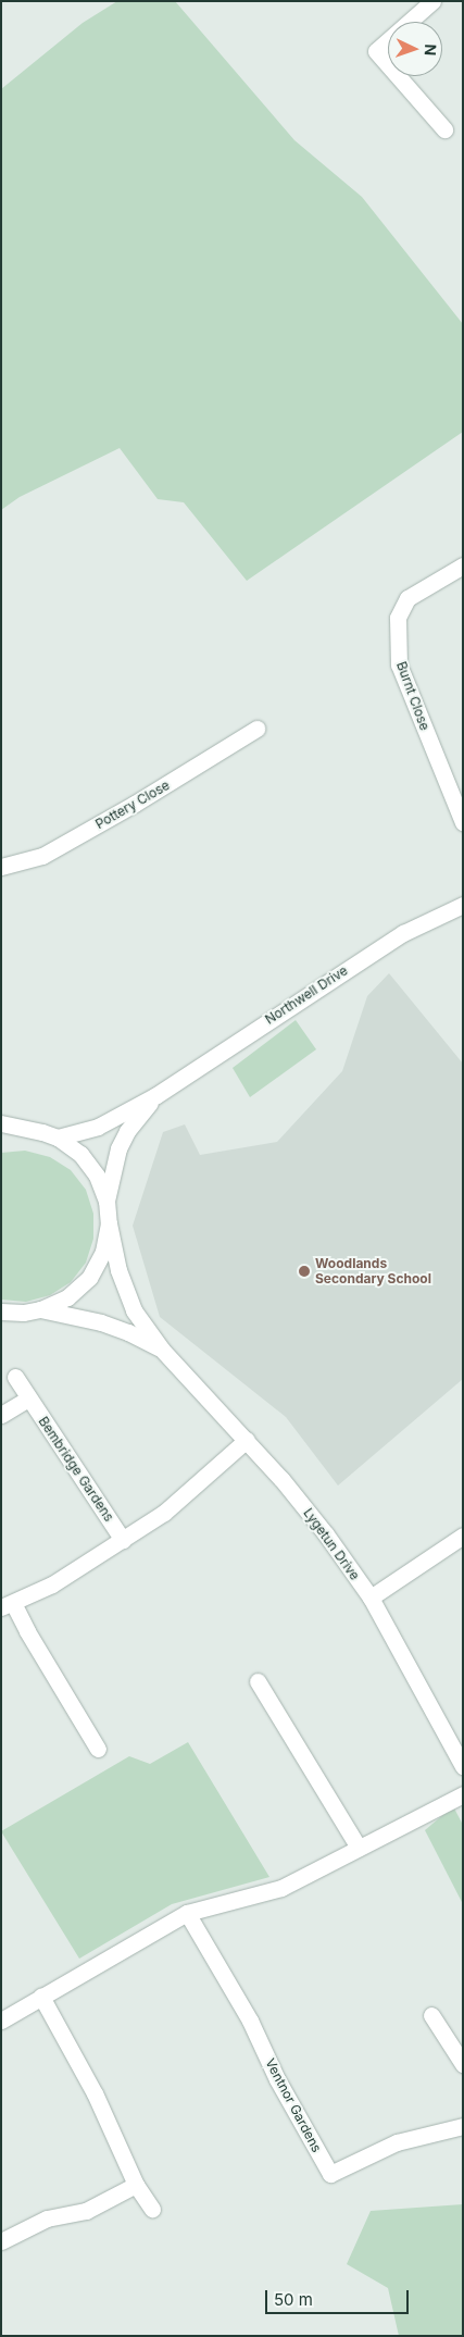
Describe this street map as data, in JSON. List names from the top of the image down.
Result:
{
  "streets": {
    "street": [
      "Burnt Close",
      "Pottery Close",
      "Northwell Drive",
      "Bembridge Gardens",
      "Lygetun Drive",
      "Ventnor Gardens"
    ]
  },
  "places": ["Woodlands Secondary School"],
  "scale_bar": "50 m",
  "north": "right"
}
